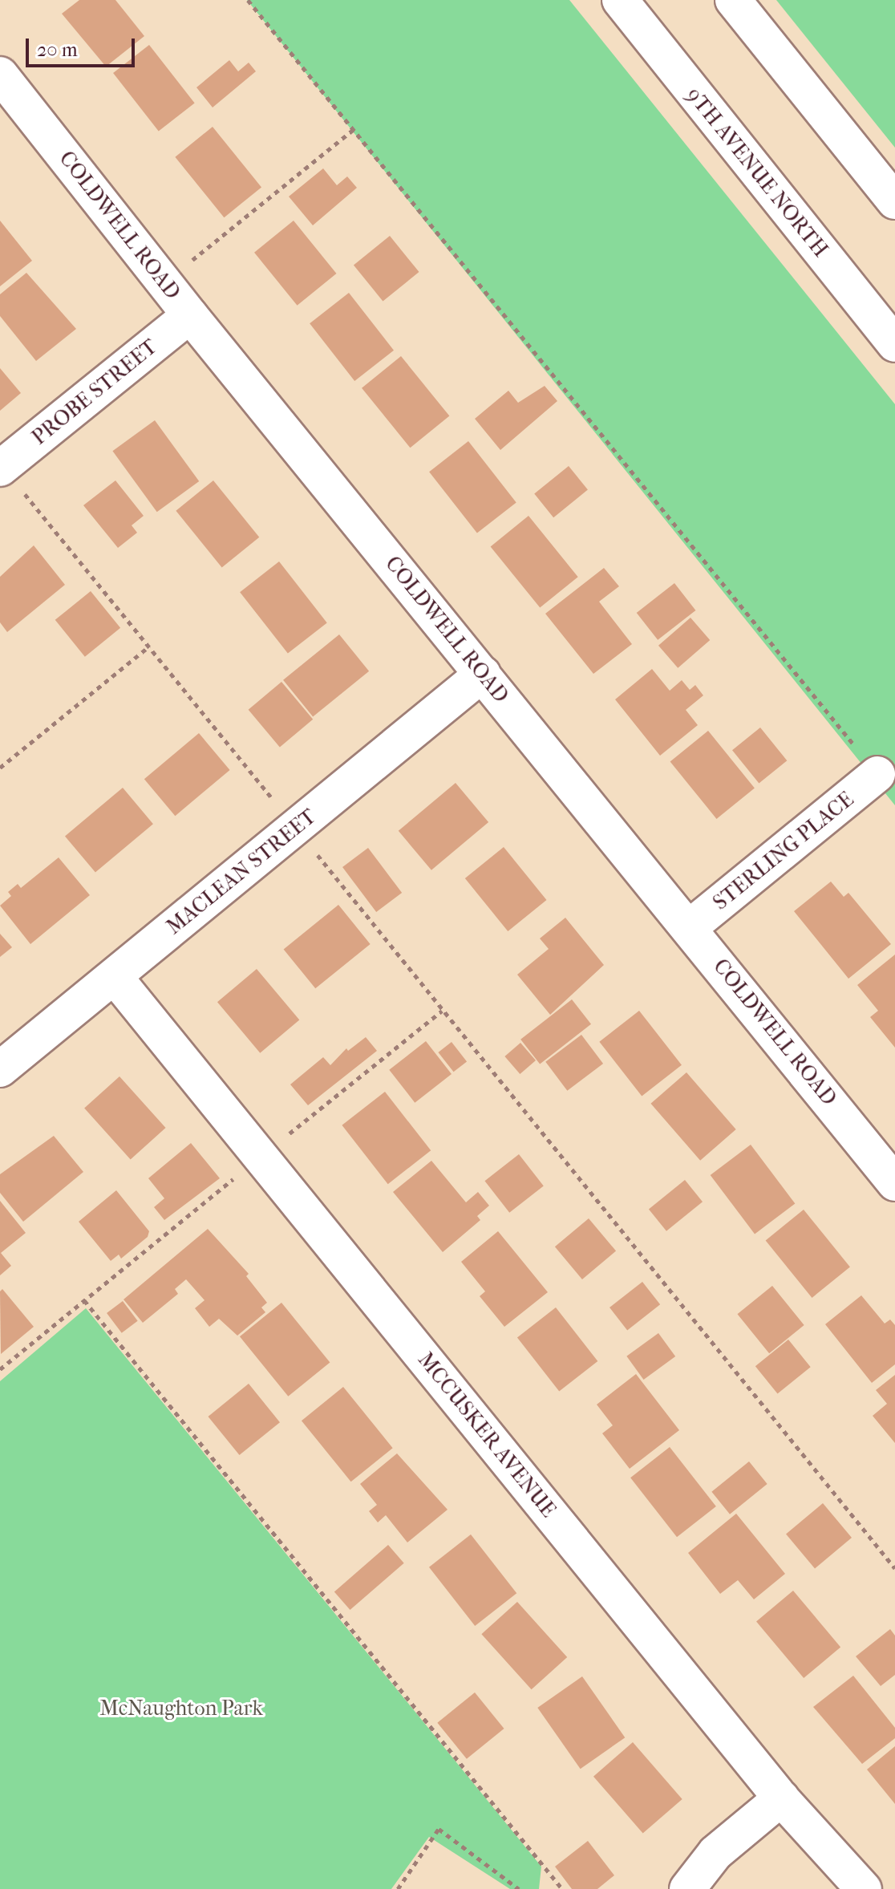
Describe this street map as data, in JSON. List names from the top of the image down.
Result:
{
  "streets": {
    "street": [
      "9TH AVENUE NORTH",
      "COLDWELL ROAD",
      "PROBE STREET",
      "STERLING PLACE",
      "MACLEAN STREET",
      "MCCUSKER AVENUE"
    ]
  },
  "crossings": [
    ["COLDWELL ROAD", "PROBE STREET"],
    ["COLDWELL ROAD", "STERLING PLACE"],
    ["COLDWELL ROAD", "MACLEAN STREET"],
    ["MACLEAN STREET", "MCCUSKER AVENUE"]
  ],
  "parks": ["McNaughton Park"],
  "scale_bar": "20 m"
}
